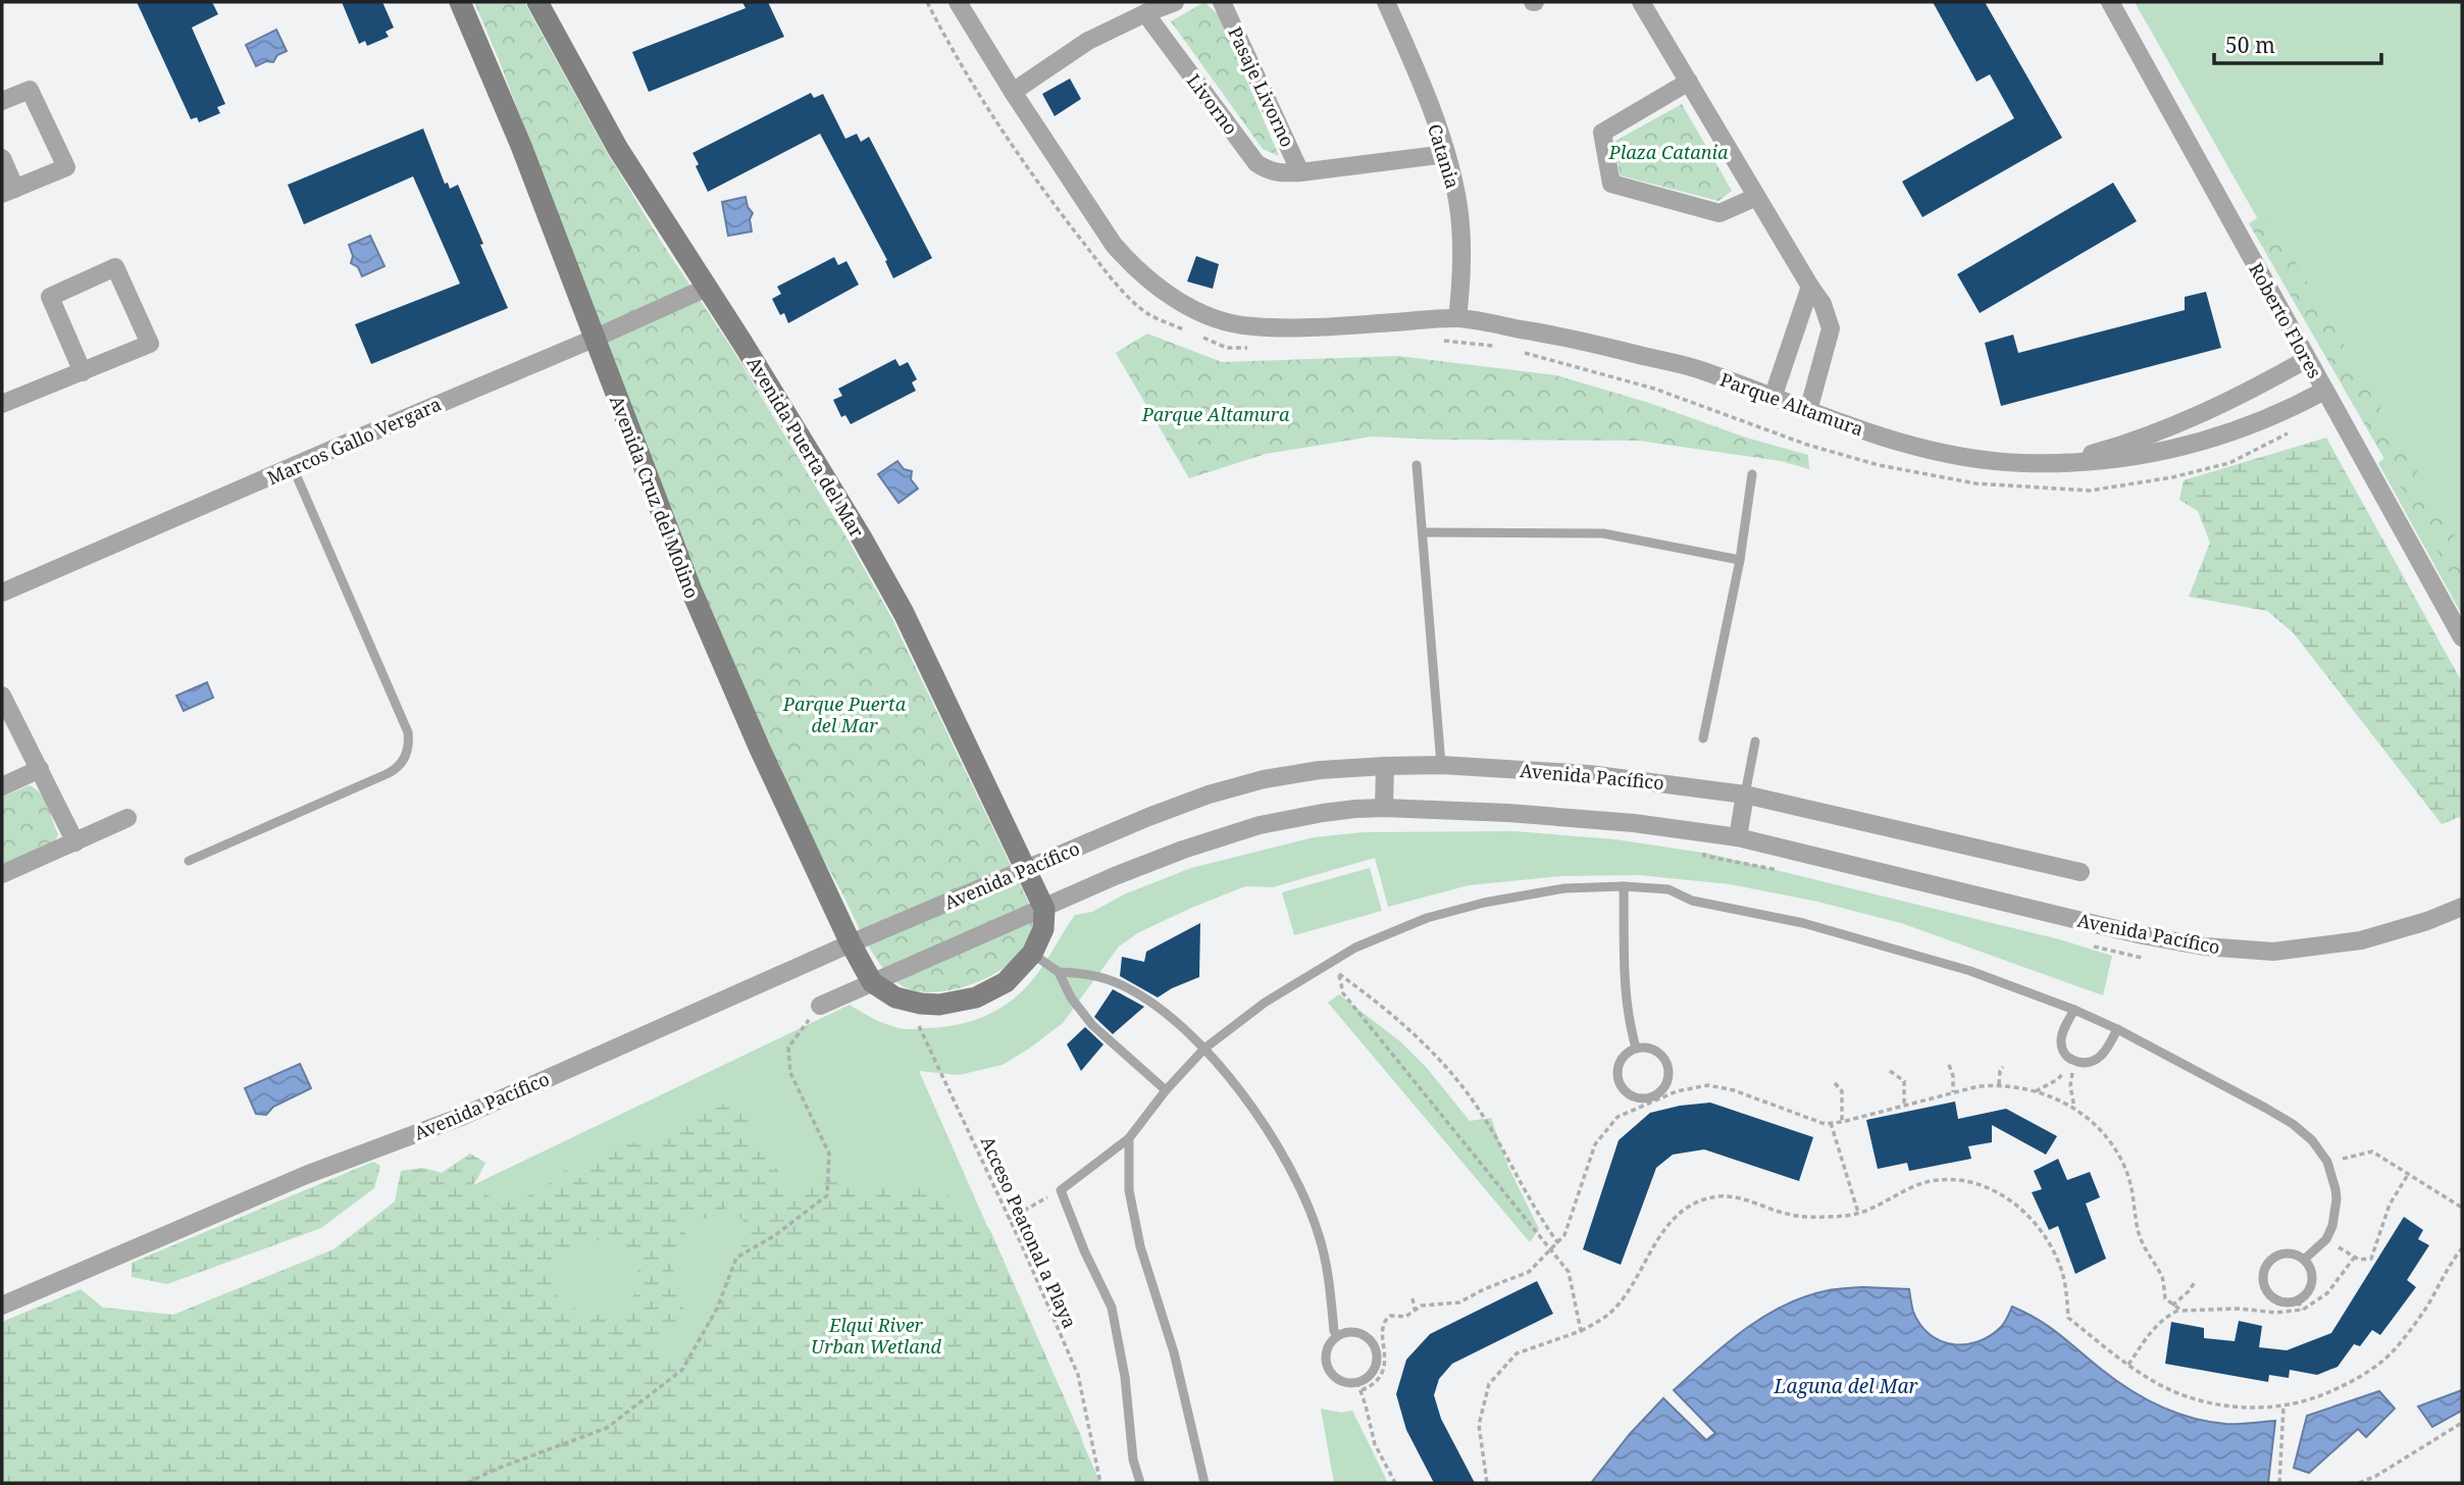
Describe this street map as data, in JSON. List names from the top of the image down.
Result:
{
  "streets": {
    "street": [
      "Pasaje Livorno",
      "Livorno",
      "Catania",
      "Roberto Flores",
      "Parque Altamura",
      "Marcos Gallo Vergara",
      "Avenida Puerta del Mar",
      "Avenida Cruz del Molino",
      "Avenida Pacífico"
    ],
    "path": ["Acceso Peatonal a Playa"]
  },
  "crossings": [
    ["Pasaje Livorno", "Livorno"],
    ["Livorno", "Catania"],
    ["Catania", "Parque Altamura"],
    ["Roberto Flores", "Parque Altamura"],
    ["Marcos Gallo Vergara", "Avenida Puerta del Mar"],
    ["Marcos Gallo Vergara", "Avenida Cruz del Molino"],
    ["Avenida Puerta del Mar", "Avenida Pacífico"],
    ["Avenida Cruz del Molino", "Avenida Pacífico"]
  ],
  "water": ["Laguna del Mar"],
  "parks": [
    "Plaza Catania",
    "Parque Altamura",
    "Parque Puerta del Mar",
    "Elqui River Urban Wetland"
  ],
  "scale_bar": "50 m"
}
